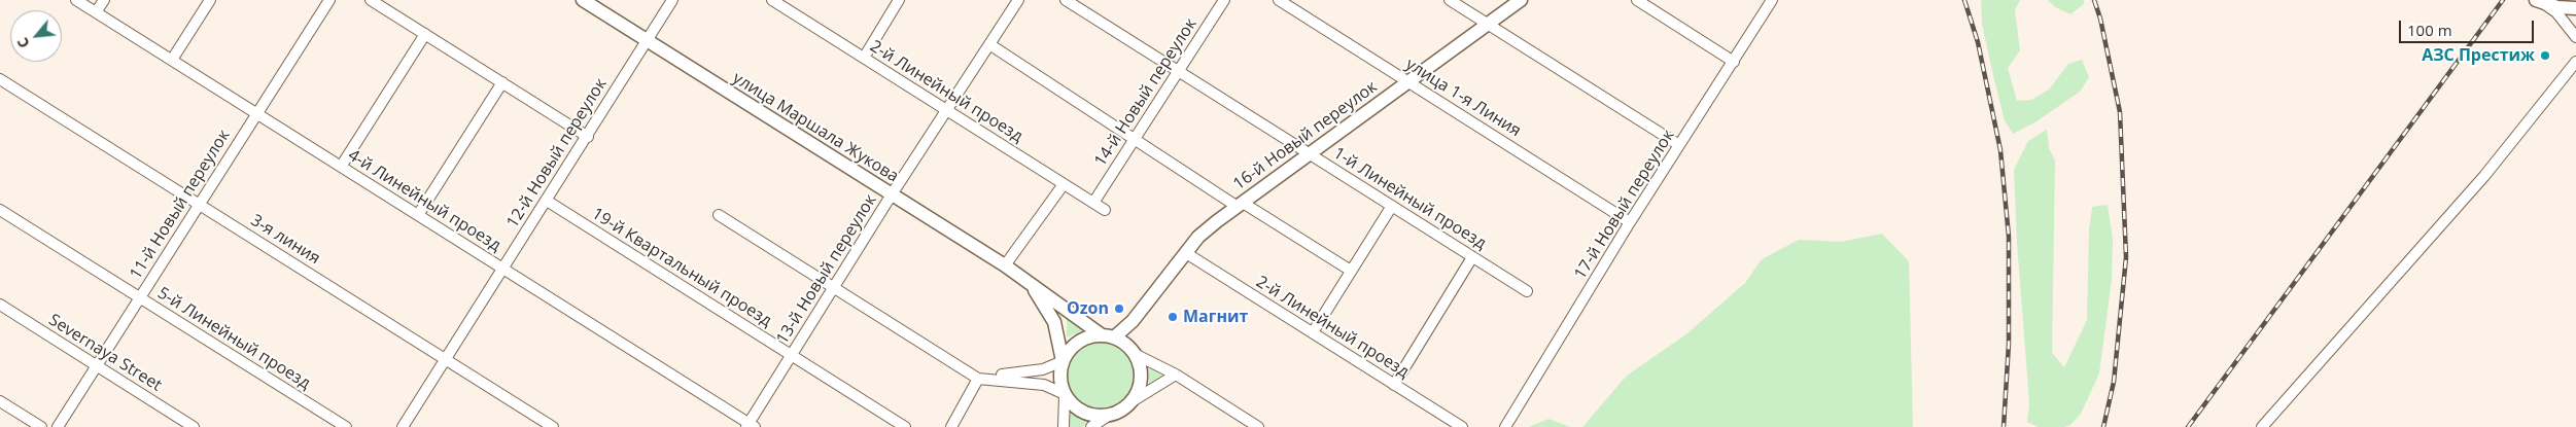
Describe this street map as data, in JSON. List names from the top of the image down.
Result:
{
  "streets": {
    "main road": ["улица Маршала Жукова", "16-й Новый переулок"],
    "street": [
      "2-й Линейный проезд",
      "14-й Новый переулок",
      "улица 1-я Линия",
      "12-й Новый переулок",
      "1-й Линейный проезд",
      "4-й Линейный проезд",
      "11-й Новый переулок",
      "17-й Новый переулок",
      "3-я линия",
      "19-й Квартальный проезд",
      "13-й Новый переулок",
      "5-й Линейный проезд",
      "Severnaya Street"
    ]
  },
  "crossings": [
    ["2-й Линейный проезд", "14-й Новый переулок"],
    ["2-й Линейный проезд", "16-й Новый переулок"],
    ["2-й Линейный проезд", "13-й Новый переулок"],
    ["14-й Новый переулок", "1-й Линейный проезд"],
    ["улица 1-я Линия", "16-й Новый переулок"],
    ["улица 1-я Линия", "17-й Новый переулок"],
    ["улица Маршала Жукова", "16-й Новый переулок"],
    ["улица Маршала Жукова", "12-й Новый переулок"],
    ["улица Маршала Жукова", "13-й Новый переулок"],
    ["16-й Новый переулок", "1-й Линейный проезд"],
    ["12-й Новый переулок", "4-й Линейный проезд"],
    ["12-й Новый переулок", "3-я линия"],
    ["12-й Новый переулок", "19-й Квартальный проезд"],
    ["4-й Линейный проезд", "11-й Новый переулок"],
    ["4-й Линейный проезд", "13-й Новый переулок"],
    ["11-й Новый переулок", "3-я линия"],
    ["11-й Новый переулок", "5-й Линейный проезд"],
    ["11-й Новый переулок", "Severnaya Street"],
    ["19-й Квартальный проезд", "13-й Новый переулок"]
  ],
  "places": ["АЗС Престиж", "Ozon", "Магнит"],
  "scale_bar": "100 m",
  "north": "bottom left"
}
